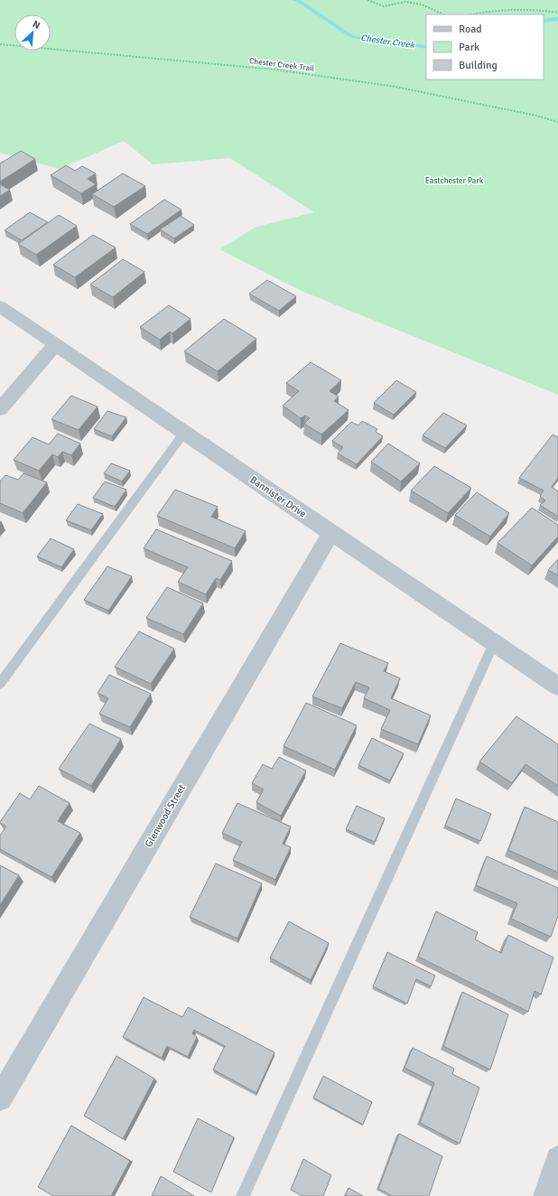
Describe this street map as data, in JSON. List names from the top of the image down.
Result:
{
  "streets": {
    "street": ["Bannister Drive", "Glenwood Street"],
    "path": ["Chester Creek Trail"]
  },
  "crossings": [
    ["Bannister Drive", "Glenwood Street"]
  ],
  "water": ["Chester Creek"],
  "parks": ["Eastchester Park"],
  "legend": ["Road", "Park", "Building"],
  "north": "top right"
}
